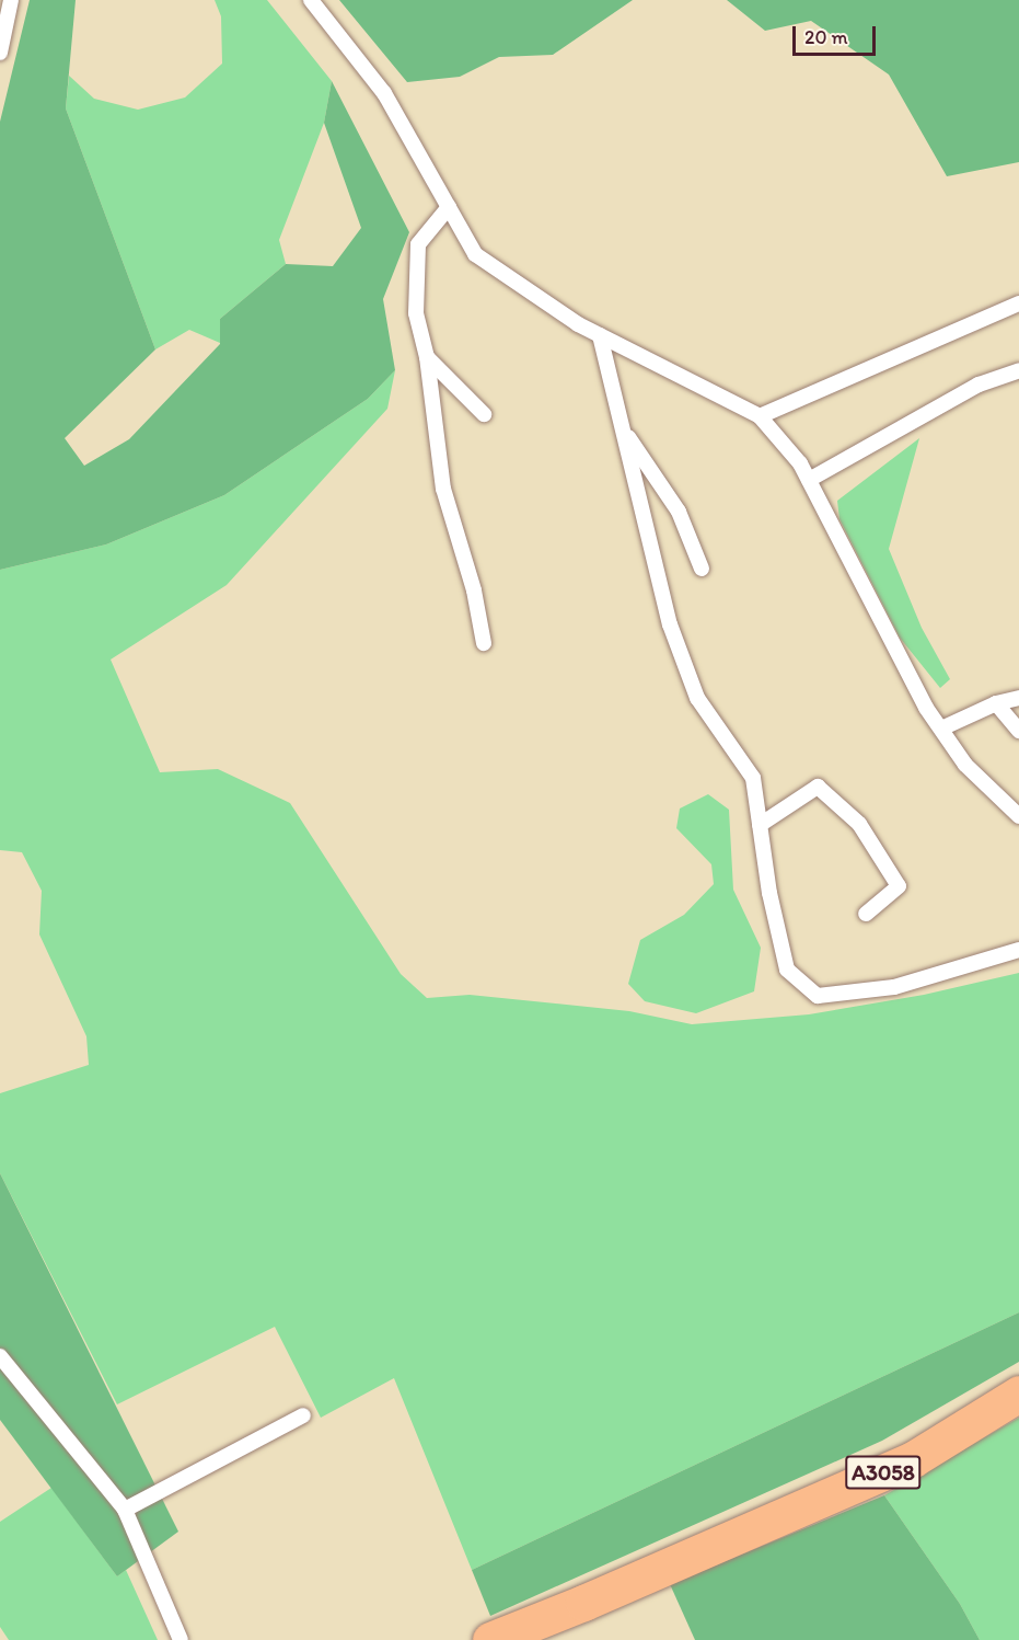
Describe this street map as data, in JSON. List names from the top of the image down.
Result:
{
  "streets": {
    "main road": ["A3058"]
  },
  "scale_bar": "20 m"
}
